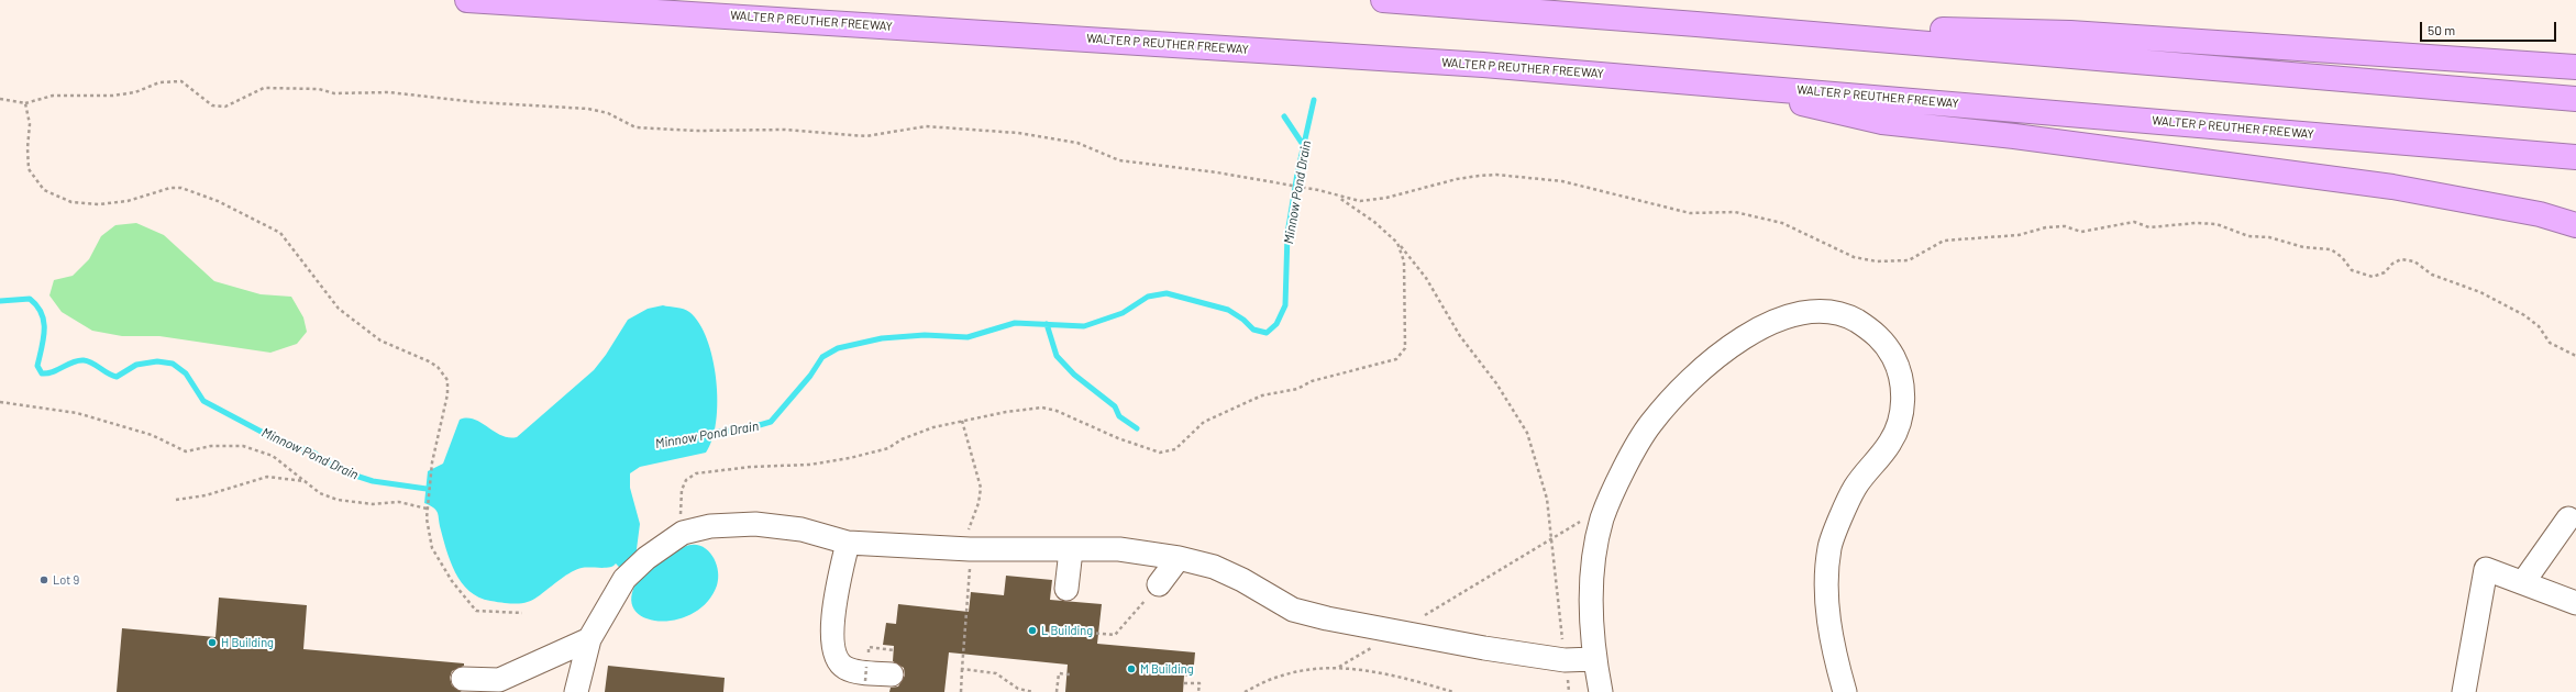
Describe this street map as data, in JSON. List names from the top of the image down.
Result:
{
  "streets": {
    "highway": ["WALTER P REUTHER FREEWAY"]
  },
  "water": ["Minnow Pond Drain"],
  "places": [
    "Lot 9",
    "L Building",
    "H Building",
    "M Building"
  ],
  "scale_bar": "50 m"
}
